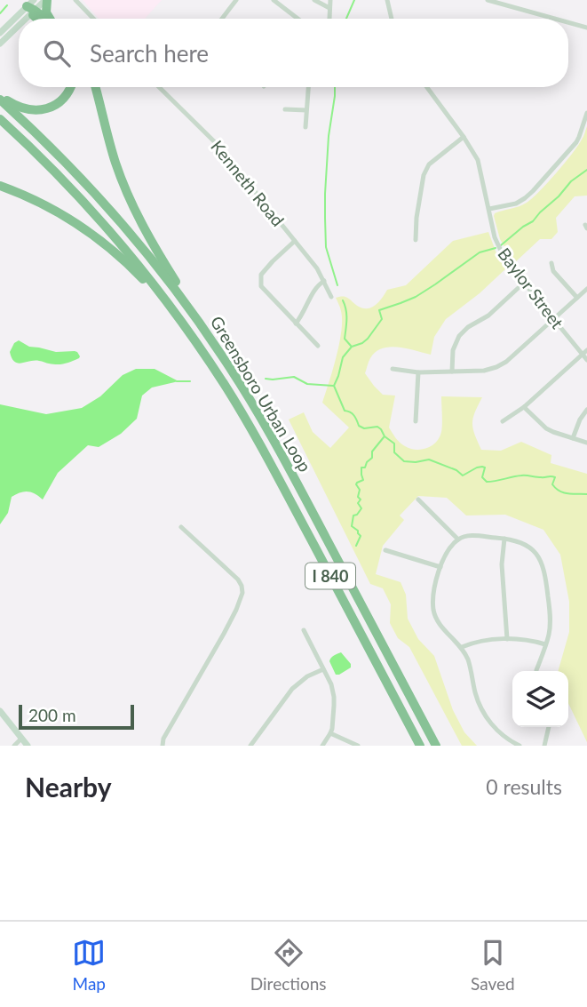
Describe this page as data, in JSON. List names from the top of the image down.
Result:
{
  "streets": {
    "highway": ["Greensboro Urban Loop", "I 840"],
    "street": ["Kenneth Road", "Baylor Street"]
  },
  "scale_bar": "200 m",
  "page": {
    "search": "Search here",
    "scale": "200 m",
    "heading": ["Nearby", "0 results"],
    "nav": ["Map", "Directions", "Saved"]
  }
}
